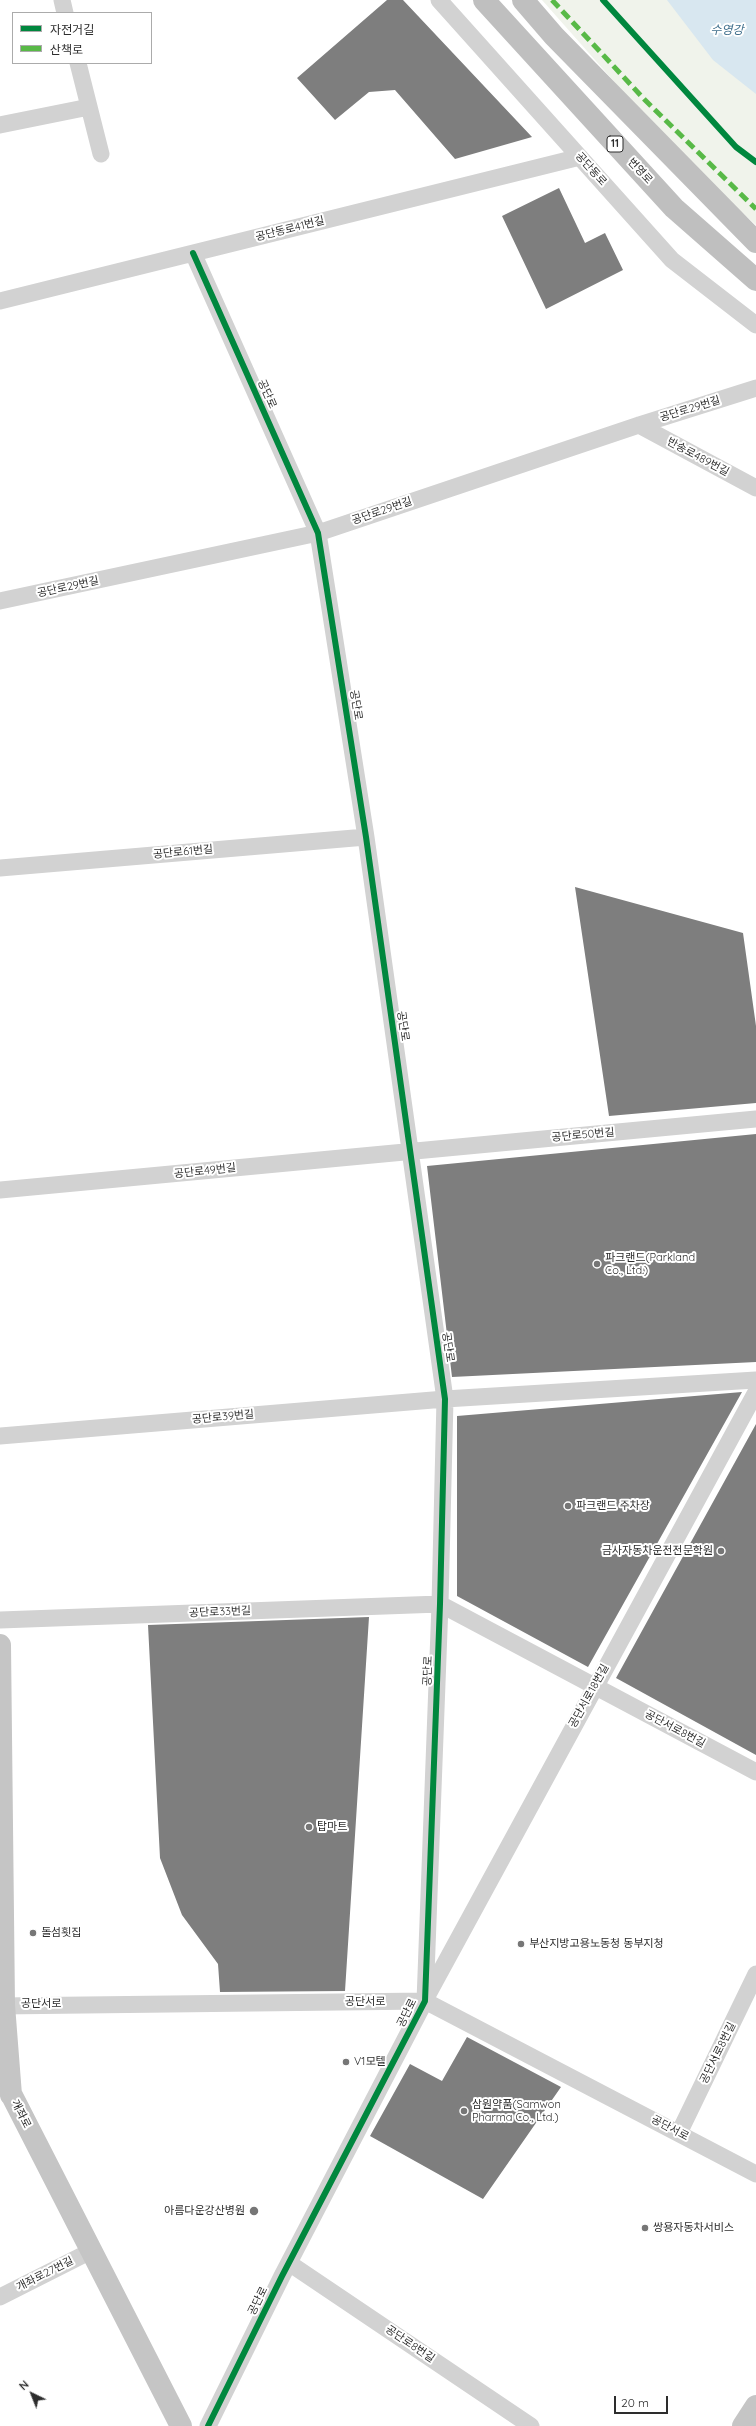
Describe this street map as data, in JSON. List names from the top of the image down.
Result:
{
  "streets": {
    "highway": ["11", "번영로"],
    "main road": ["개좌로"],
    "street": [
      "공단동로",
      "공단동로41번길",
      "공단로",
      "공단로29번길",
      "반송로489번길",
      "공단로61번길",
      "공단로50번길",
      "공단로49번길",
      "공단로39번길",
      "공단로33번길",
      "공단서로18번길",
      "공단서로8번길",
      "공단서로",
      "개좌로27번길",
      "공단로8번길"
    ]
  },
  "crossings": [
    ["공단동로", "공단동로41번길"],
    ["공단동로41번길", "공단로"],
    ["공단로", "공단로29번길"],
    ["공단로", "공단로61번길"],
    ["공단로", "공단로50번길"],
    ["공단로", "공단로49번길"],
    ["공단로", "공단로39번길"],
    ["공단로", "공단로33번길"],
    ["공단로", "공단서로18번길"],
    ["공단로", "공단서로"],
    ["공단로", "공단로8번길"],
    ["공단로29번길", "반송로489번길"],
    ["공단로50번길", "공단로49번길"],
    ["공단서로18번길", "공단서로8번길"],
    ["공단서로18번길", "공단서로"],
    ["공단서로8번길", "공단서로"],
    ["공단서로", "개좌로"],
    ["개좌로", "개좌로27번길"]
  ],
  "water": ["수영강"],
  "places": [
    "파크랜드(Parkland Co., Ltd.)",
    "파크랜드 주차장",
    "금사자동차운전전문학원",
    "탑마트",
    "돌섬횟집",
    "부산지방고용노동청 동부지청",
    "V1모텔",
    "삼원약품(Samwon Pharma Co., Ltd.)",
    "아름다운강산병원",
    "쌍용자동차서비스"
  ],
  "legend": ["자전거길", "산책로"],
  "scale_bar": "20 m",
  "north": "top left"
}
